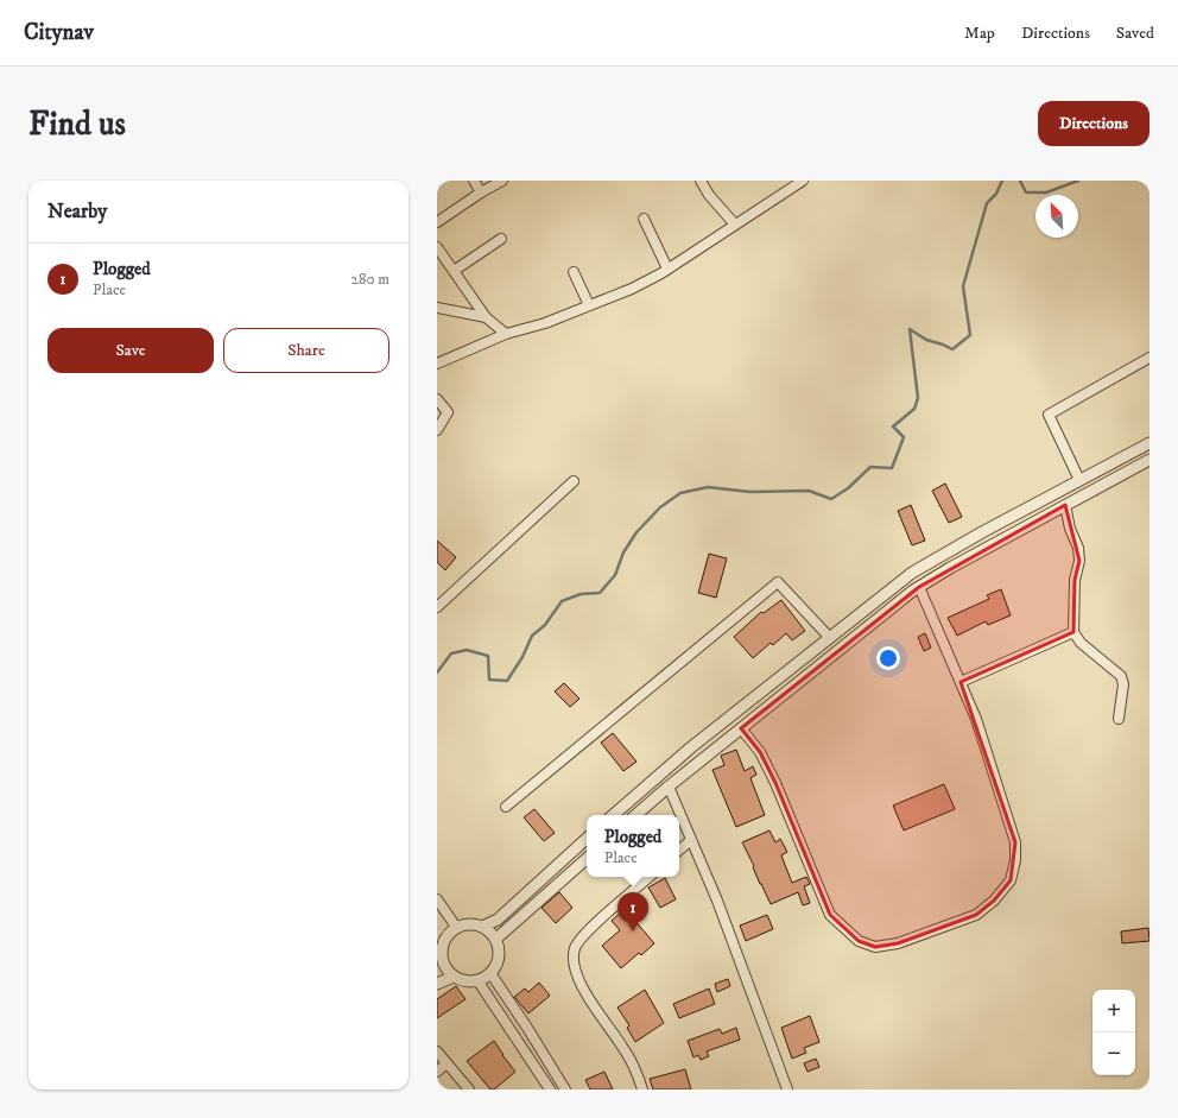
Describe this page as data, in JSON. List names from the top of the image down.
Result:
{
  "north": "top left",
  "page": {
    "header": "Citynav",
    "nav": ["Map", "Directions", "Saved"],
    "buttons": [
      "Directions",
      ["Save", "Share"]
    ],
    "title": "Find us",
    "heading": "Nearby",
    "list": [
      {
        "mark": "1",
        "name": "Plogged",
        "note": "Place",
        "value": "280 m"
      }
    ],
    "popup": ["Plogged", "Place"],
    "pins": "1",
    "map_buttons": ["+", "−"]
  }
}
